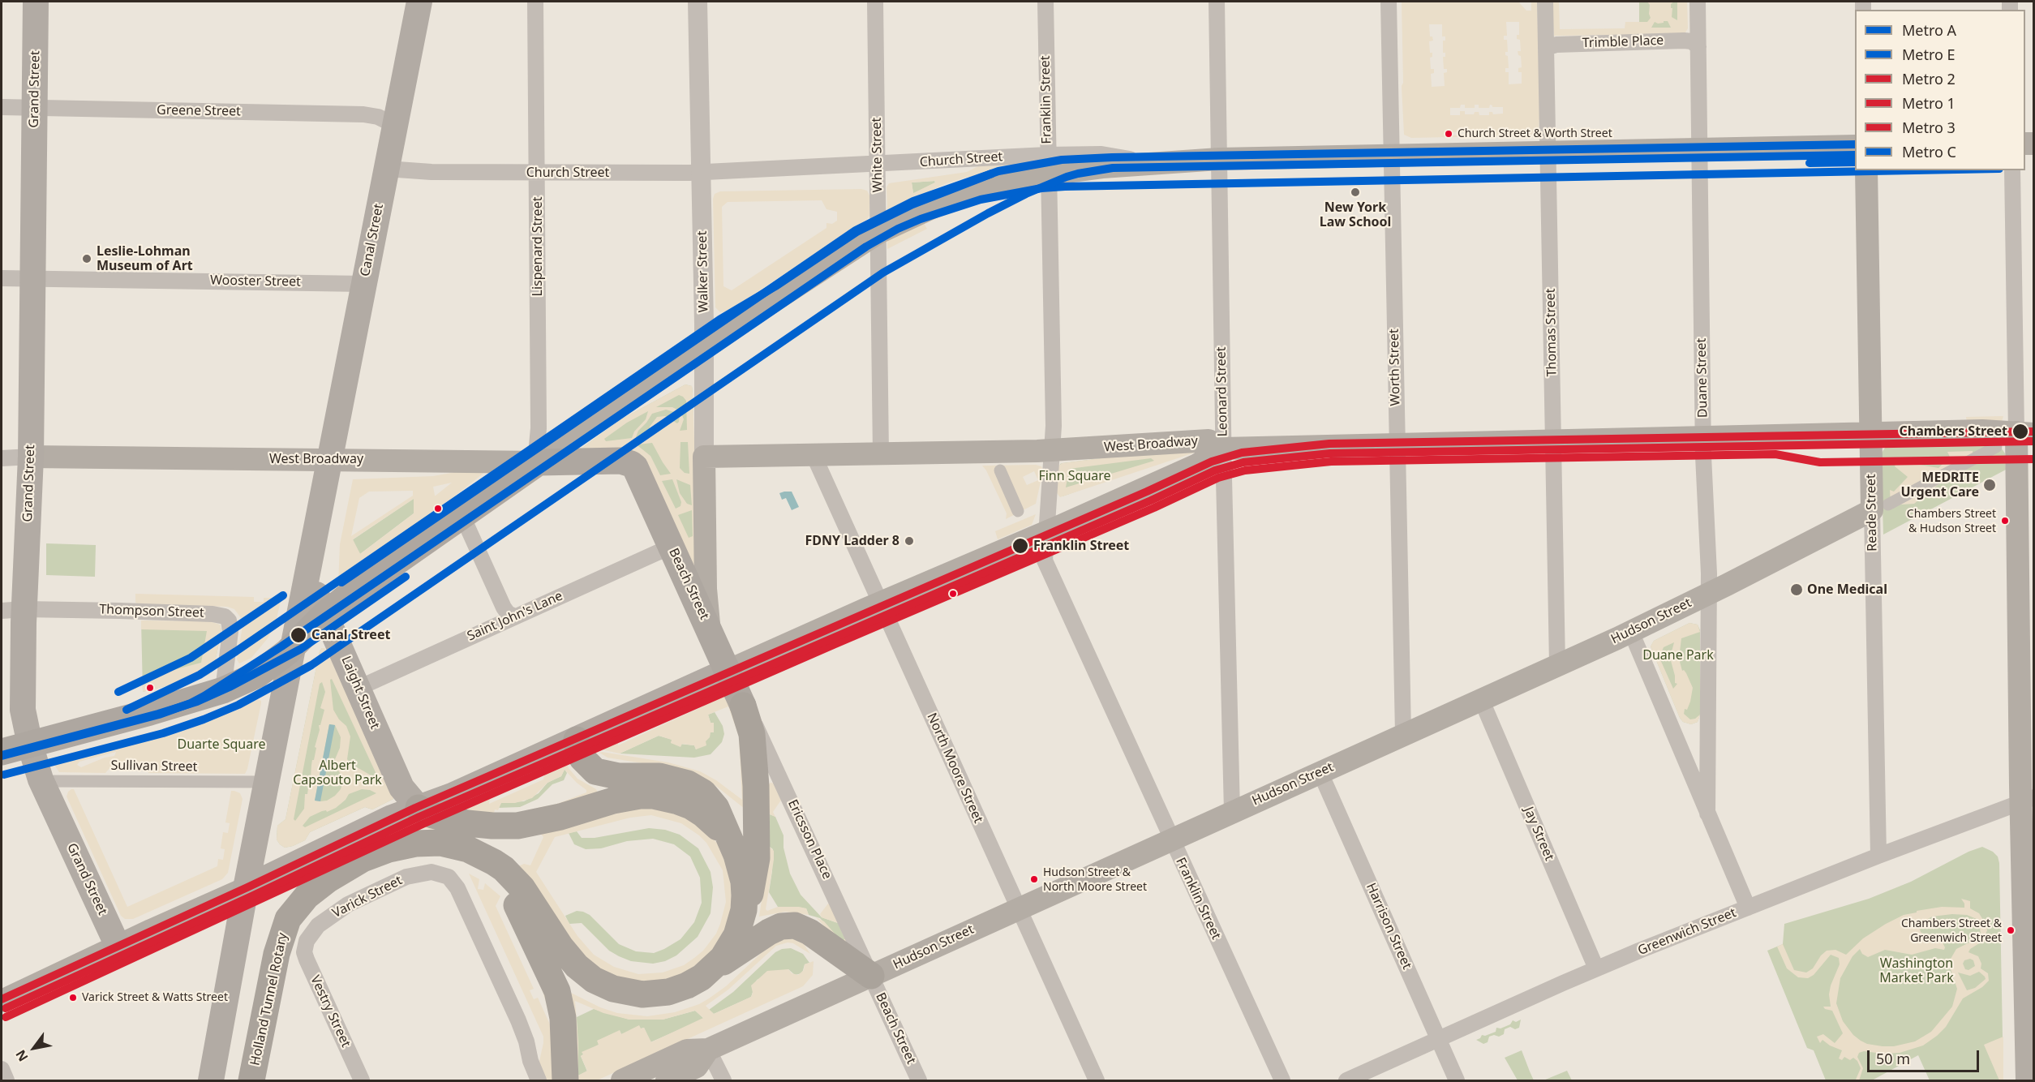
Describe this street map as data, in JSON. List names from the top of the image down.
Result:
{
  "streets": {
    "highway": ["West Broadway", "Beach Street", "Holland Tunnel Rotary"],
    "main road": [
      "Grand Street",
      "Canal Street",
      "Walker Street",
      "Reade Street",
      "Hudson Street",
      "Laight Street"
    ],
    "street": [
      "Trimble Place",
      "Franklin Street",
      "Greene Street",
      "White Street",
      "Church Street",
      "Lispenard Street",
      "Wooster Street",
      "Thomas Street",
      "Worth Street",
      "Duane Street",
      "Leonard Street",
      "Thompson Street",
      "Saint John's Lane",
      "Sullivan Street",
      "North Moore Street",
      "Jay Street",
      "Ericsson Place",
      "Varick Street",
      "Harrison Street",
      "Greenwich Street",
      "Vestry Street"
    ]
  },
  "crossings": [
    ["Trimble Place", "Thomas Street"],
    ["Trimble Place", "Duane Street"],
    ["Grand Street", "Greene Street"],
    ["Grand Street", "Wooster Street"],
    ["Grand Street", "West Broadway"],
    ["Grand Street", "Thompson Street"],
    ["Grand Street", "Sullivan Street"],
    ["Franklin Street", "Church Street"],
    ["Franklin Street", "West Broadway"],
    ["Franklin Street", "Hudson Street"],
    ["Greene Street", "Canal Street"],
    ["White Street", "Church Street"],
    ["White Street", "West Broadway"],
    ["Church Street", "Canal Street"],
    ["Church Street", "Lispenard Street"],
    ["Church Street", "Walker Street"],
    ["Canal Street", "Wooster Street"],
    ["Canal Street", "West Broadway"],
    ["Canal Street", "Laight Street"],
    ["Canal Street", "Sullivan Street"],
    ["Lispenard Street", "West Broadway"],
    ["Walker Street", "West Broadway"],
    ["Walker Street", "Beach Street"],
    ["Thomas Street", "West Broadway"],
    ["Thomas Street", "Hudson Street"],
    ["Worth Street", "West Broadway"],
    ["Worth Street", "Hudson Street"],
    ["Duane Street", "West Broadway"],
    ["Duane Street", "Hudson Street"],
    ["Duane Street", "Greenwich Street"],
    ["Leonard Street", "West Broadway"],
    ["Leonard Street", "Hudson Street"],
    ["West Broadway", "Reade Street"],
    ["West Broadway", "Beach Street"],
    ["West Broadway", "North Moore Street"],
    ["Reade Street", "Hudson Street"],
    ["Reade Street", "Greenwich Street"],
    ["Beach Street", "Saint John's Lane"],
    ["Beach Street", "Hudson Street"],
    ["Beach Street", "Ericsson Place"],
    ["Saint John's Lane", "Laight Street"],
    ["Hudson Street", "North Moore Street"],
    ["Hudson Street", "Jay Street"],
    ["Hudson Street", "Ericsson Place"],
    ["Hudson Street", "Harrison Street"],
    ["Jay Street", "Greenwich Street"],
    ["Varick Street", "Vestry Street"],
    ["Harrison Street", "Greenwich Street"]
  ],
  "parks": [
    "Finn Square",
    "Duane Park",
    "Duarte Square",
    "Albert Capsouto Park",
    "Washington Market Park"
  ],
  "places": [
    "Church Street & Worth Street",
    "New York Law School",
    "Leslie-Lohman Museum of Art",
    "Chambers Street",
    "MEDRITE Urgent Care",
    "Chambers Street & Hudson Street",
    "FDNY Ladder 8",
    "Franklin Street",
    "One Medical",
    "Canal Street",
    "Hudson Street & North Moore Street",
    "Chambers Street & Greenwich Street",
    "Varick Street & Watts Street"
  ],
  "lines": [
    "metro line C",
    "metro line E",
    "metro line A",
    "metro line 2",
    "metro line 3",
    "metro line 1"
  ],
  "legend": [
    "Metro A",
    "Metro E",
    "Metro 2",
    "Metro 1",
    "Metro 3",
    "Metro C"
  ],
  "scale_bar": "50 m",
  "north": "bottom left"
}
